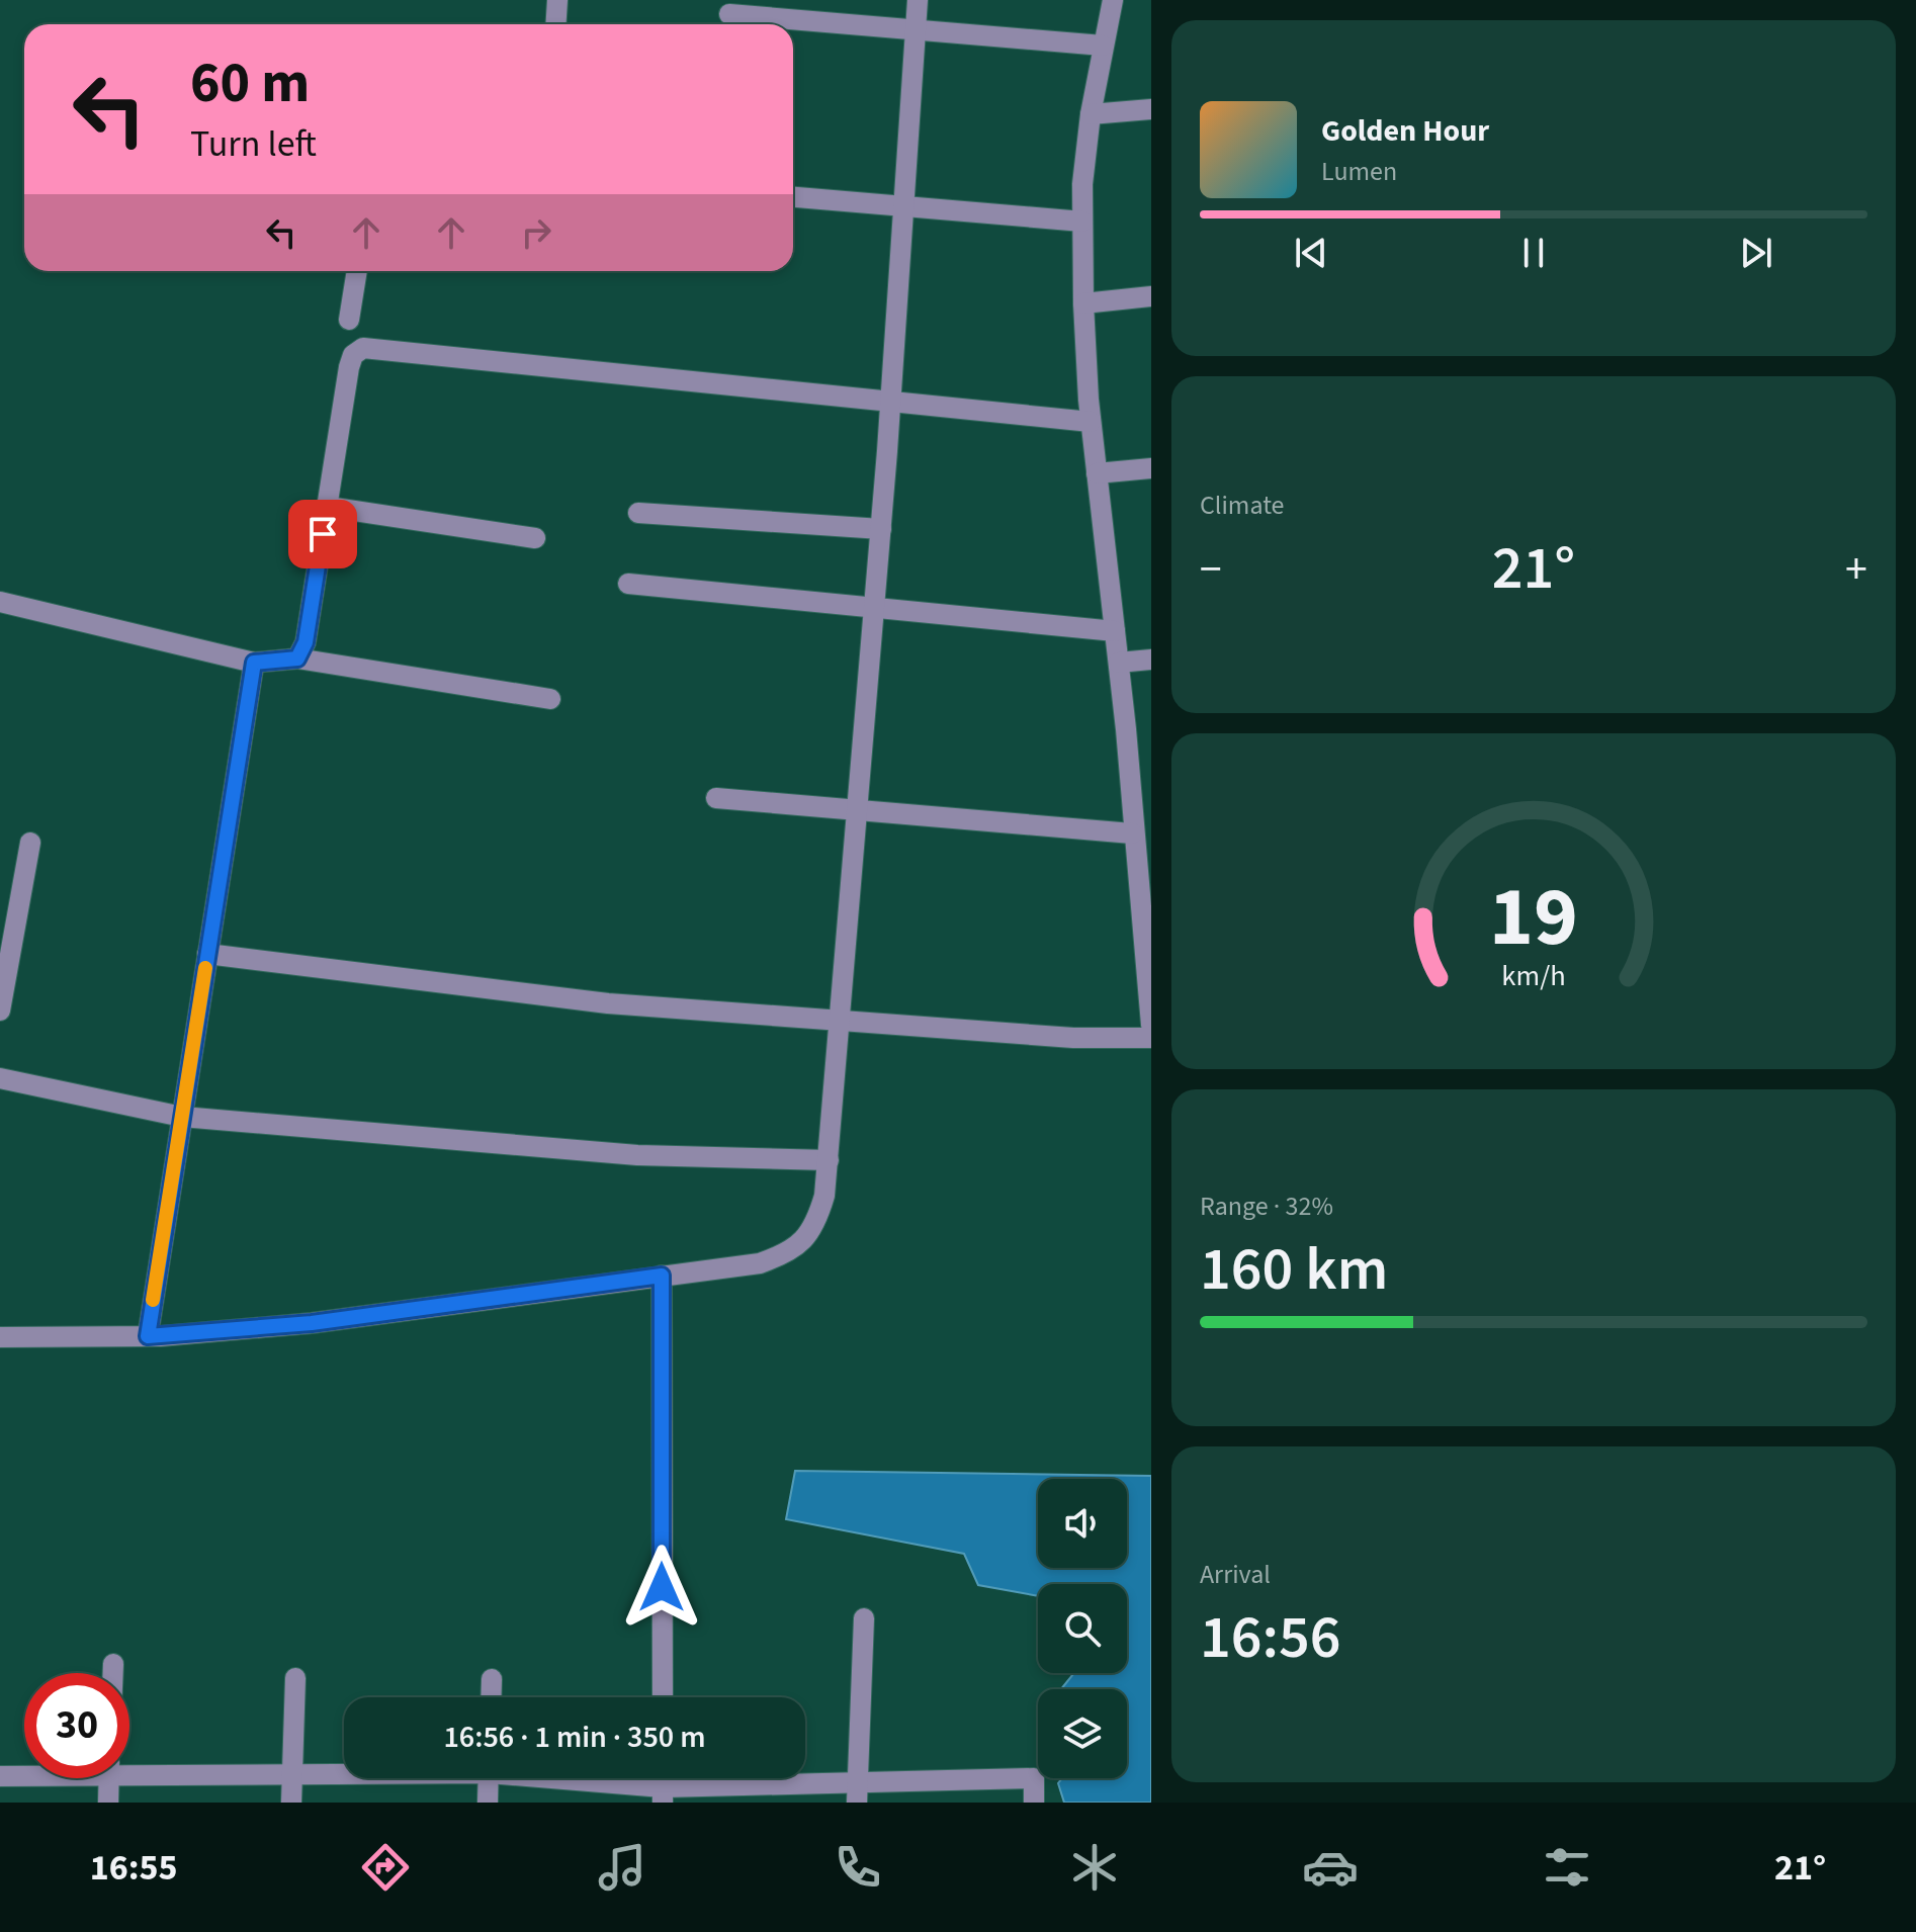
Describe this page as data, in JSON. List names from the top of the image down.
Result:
{
  "page": {
    "turn": ["60 m", "Turn left"],
    "song": ["Golden Hour", "Lumen"],
    "tile": [
      "Climate",
      ["Range · 32%", "160 km"],
      ["Arrival", "16:56"]
    ],
    "heat": ["−", "21°", "+"],
    "limit": "30",
    "trip": "16:56 · 1 min · 350 m",
    "tabs": ["16:55", "21°"],
    "gauge": ["19", "km/h"]
  }
}
